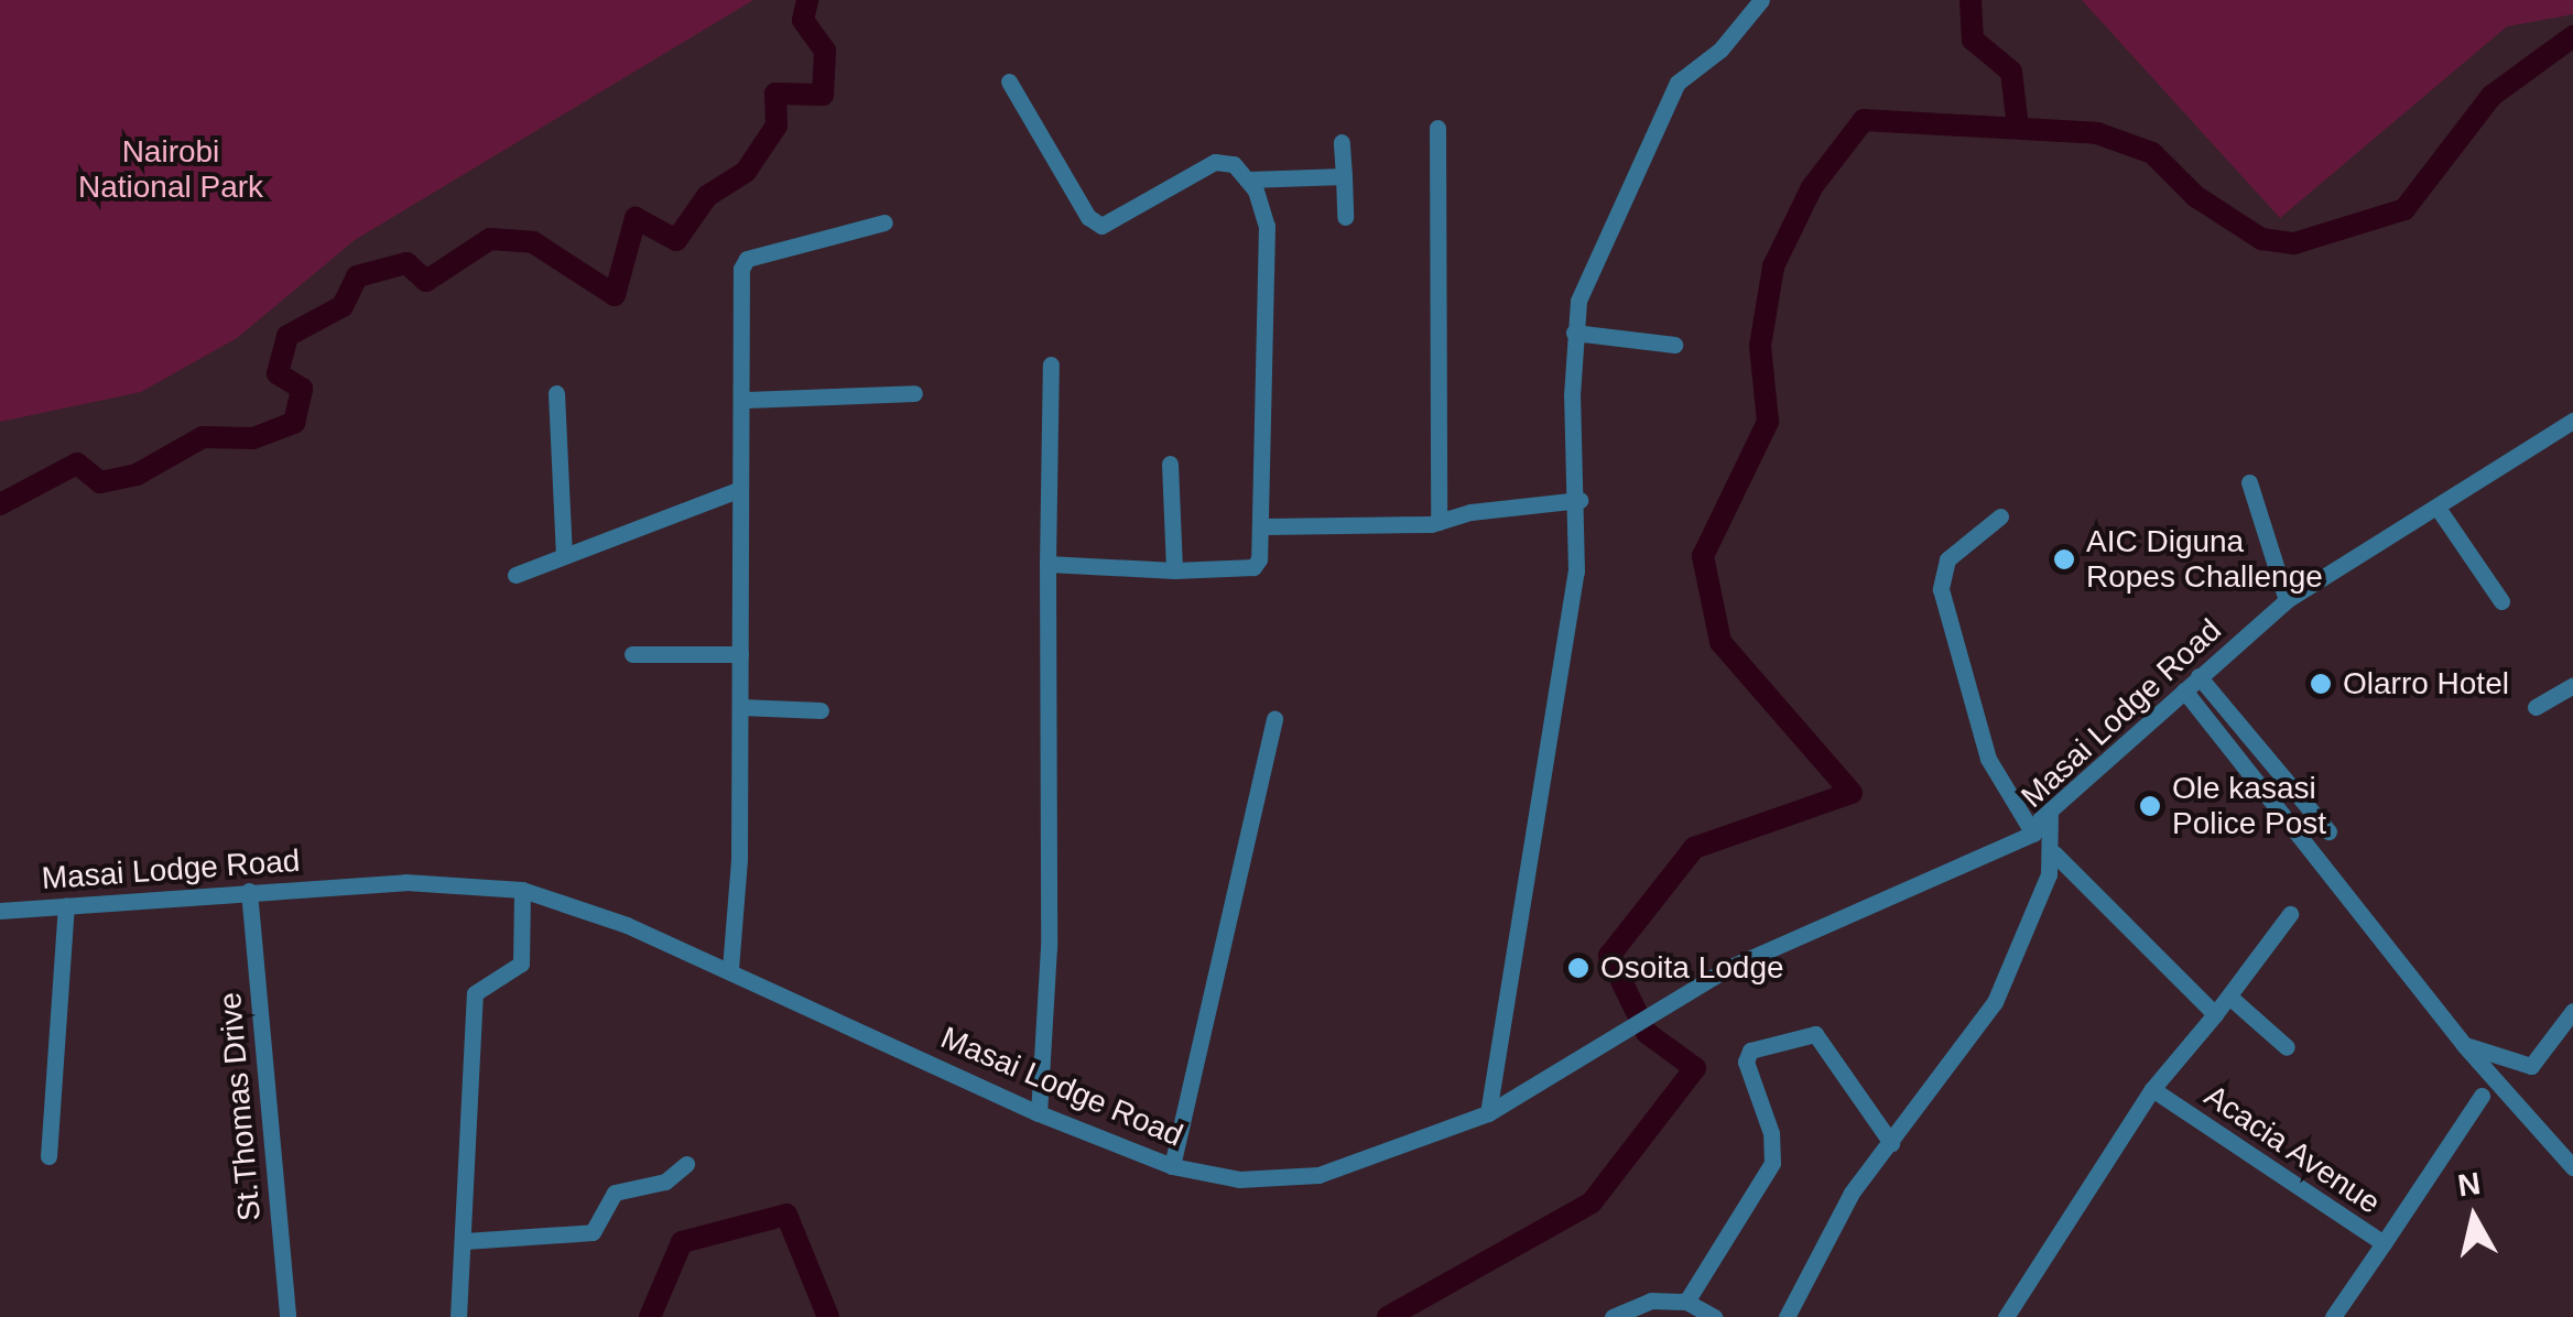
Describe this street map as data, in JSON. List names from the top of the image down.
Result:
{
  "streets": {
    "street": ["Masai Lodge Road", "St.Thomas Drive", "Acacia Avenue"]
  },
  "crossings": [
    ["Masai Lodge Road", "St.Thomas Drive"]
  ],
  "parks": ["Nairobi National Park"],
  "places": [
    "AIC Diguna Ropes Challenge",
    "Olarro Hotel",
    "Ole kasasi Police Post",
    "Osoita Lodge"
  ],
  "north": "top"
}
